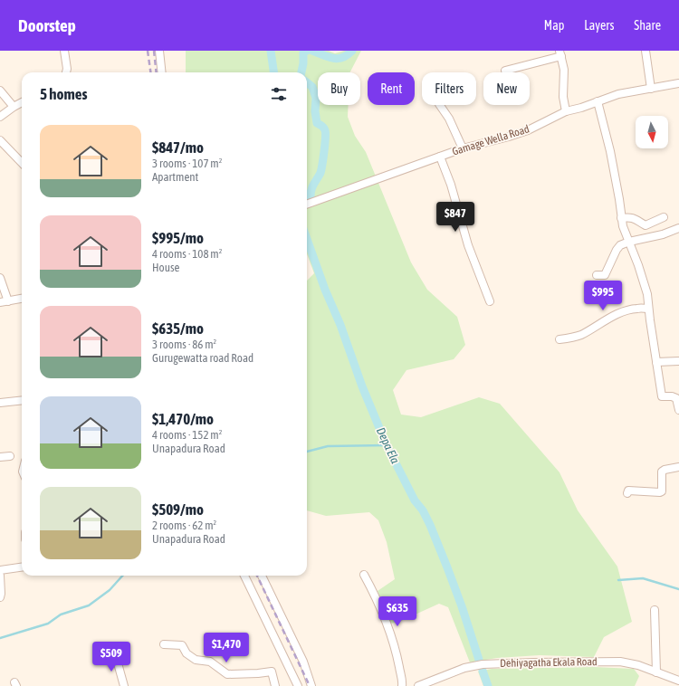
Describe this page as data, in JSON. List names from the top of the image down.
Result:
{
  "streets": {
    "street": ["Gamage Wella Road", "Dehiyagatha Ekala Road"]
  },
  "water": ["Depa Ela"],
  "north": "bottom",
  "page": {
    "header": "Doorstep",
    "nav": ["Map", "Layers", "Share"],
    "chip": [
      "Buy",
      "Rent",
      "Filters",
      "New"
    ],
    "heading": "5 homes",
    "list": [
      {
        "name": "$847/mo",
        "note": "3 rooms · 107 m² · Apartment"
      },
      {
        "name": "$995/mo",
        "note": "4 rooms · 108 m² · House"
      },
      {
        "name": "$635/mo",
        "note": "3 rooms · 86 m² · Gurugewatta road Road"
      },
      {
        "name": "$1,470/mo",
        "note": "4 rooms · 152 m² · Unapadura Road"
      },
      {
        "name": "$509/mo",
        "note": "2 rooms · 62 m² · Unapadura Road"
      }
    ],
    "price": [
      "$847",
      "$995",
      "$635",
      "$1,470",
      "$509"
    ]
  }
}
